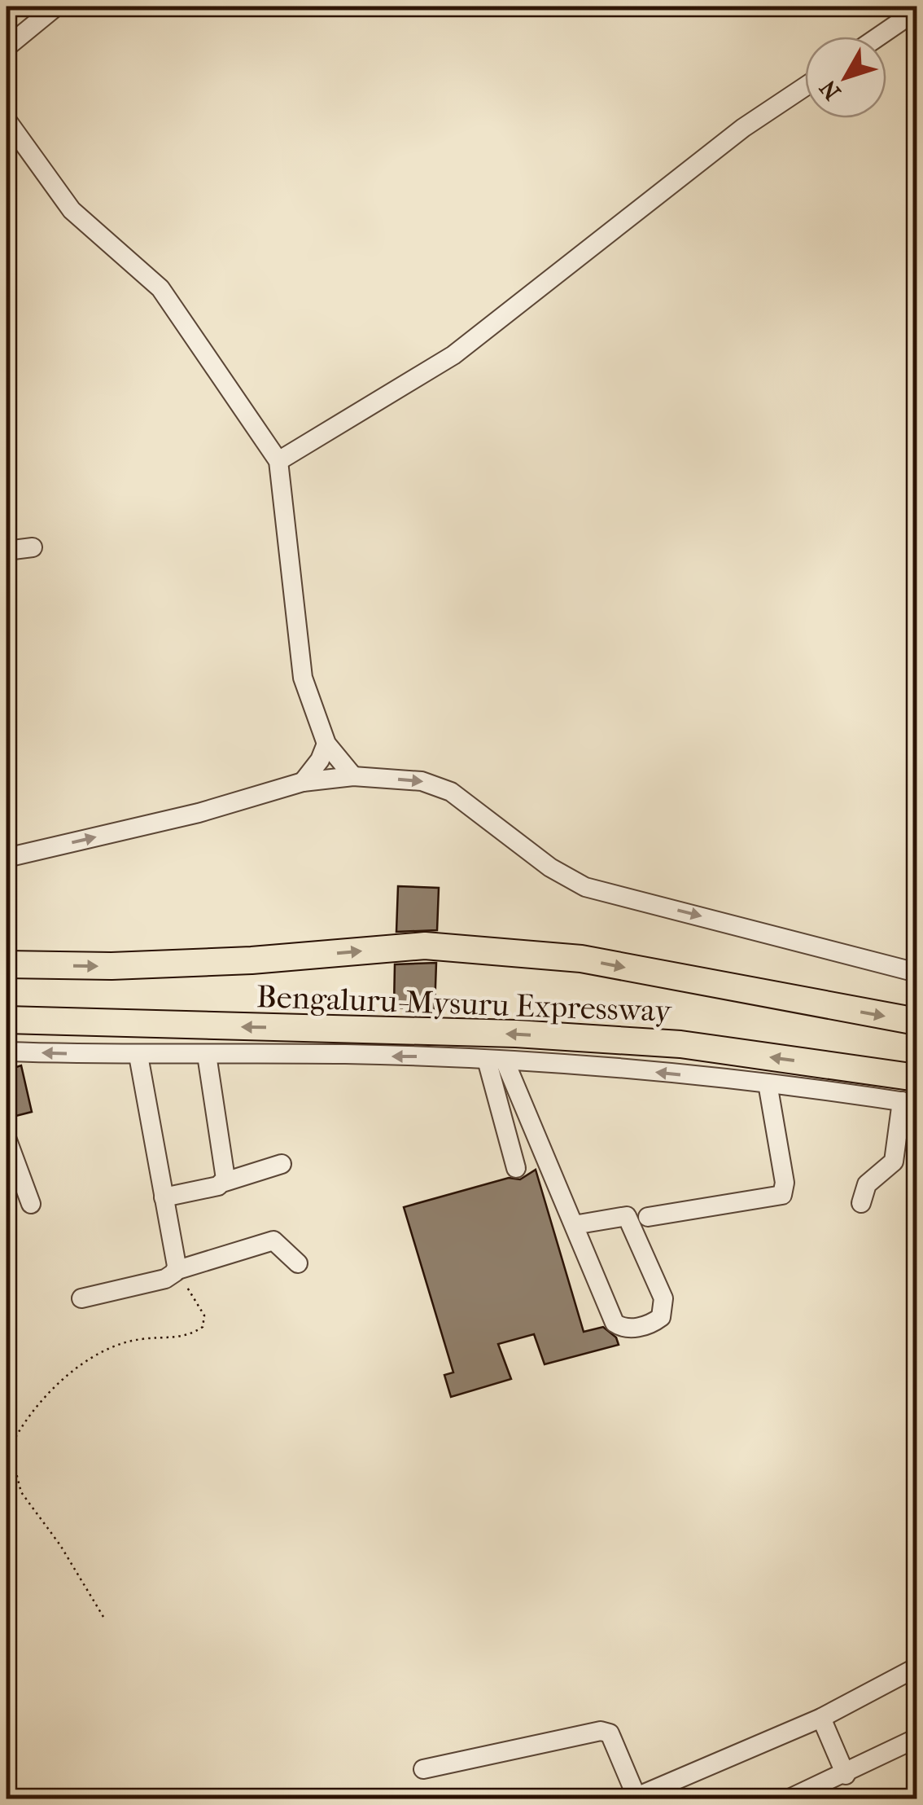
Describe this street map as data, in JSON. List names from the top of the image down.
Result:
{
  "streets": {
    "highway": ["Bengaluru-Mysuru Expressway"]
  },
  "north": "bottom left"
}
